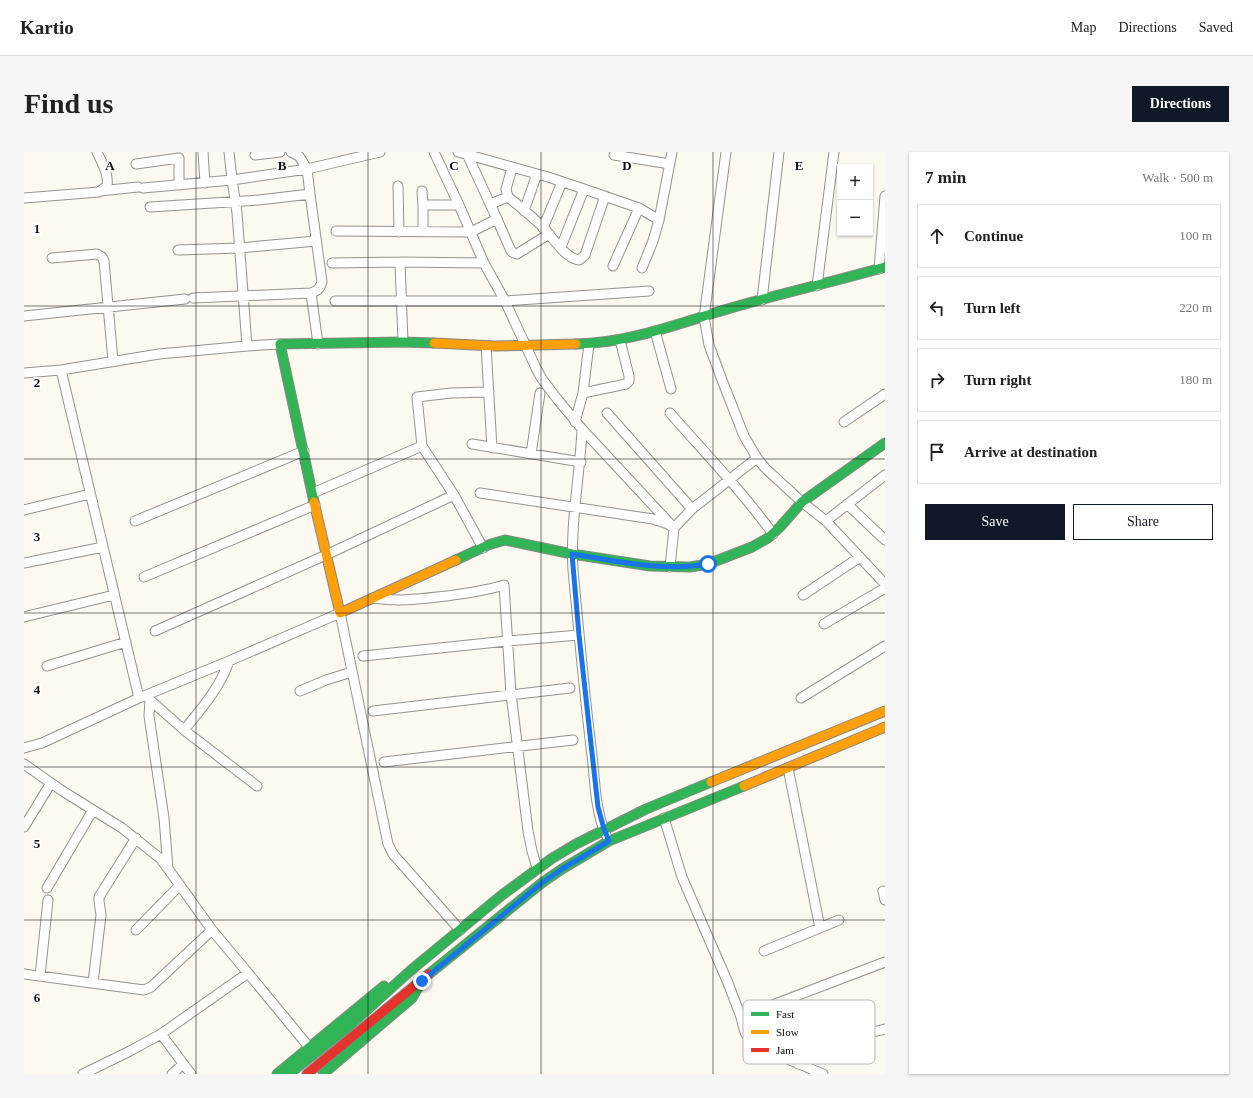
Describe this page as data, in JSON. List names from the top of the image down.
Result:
{
  "legend": ["Fast", "Slow", "Jam"],
  "page": {
    "header": "Kartio",
    "nav": ["Map", "Directions", "Saved"],
    "buttons": [
      "Directions",
      ["Save", "Share"]
    ],
    "title": "Find us",
    "heading": ["7 min", "Walk · 500 m"],
    "map_buttons": ["+", "−"],
    "list": [
      ["Continue", "100 m"],
      ["Turn left", "220 m"],
      ["Turn right", "180 m"],
      "Arrive at destination"
    ]
  },
  "grid": {
    "columns": [
      "A",
      "B",
      "C",
      "D",
      "E"
    ],
    "rows": [
      "1",
      "2",
      "3",
      "4",
      "5",
      "6"
    ]
  }
}
